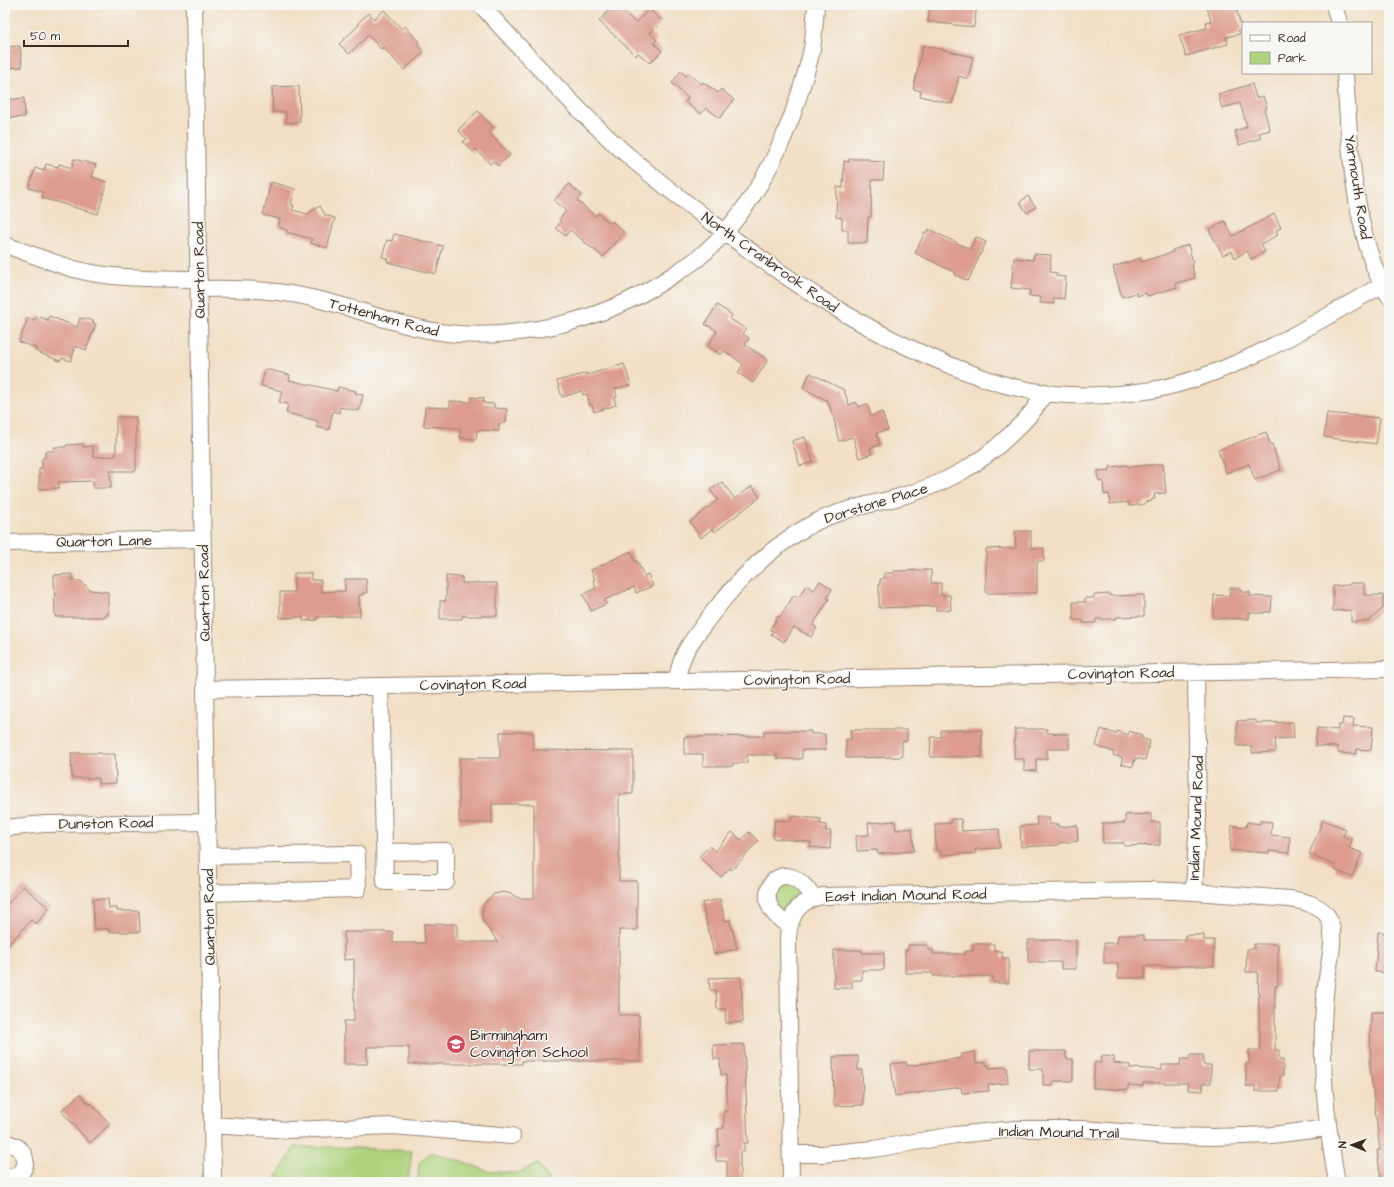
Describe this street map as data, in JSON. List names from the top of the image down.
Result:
{
  "streets": {
    "street": [
      "Yarmouth Road",
      "North Cranbrook Road",
      "Quarton Road",
      "Tottenham Road",
      "Dorstone Place",
      "Quarton Lane",
      "Covington Road",
      "Indian Mound Road",
      "Dunston Road",
      "East Indian Mound Road",
      "Indian Mound Trail"
    ]
  },
  "crossings": [
    ["Yarmouth Road", "North Cranbrook Road"],
    ["North Cranbrook Road", "Tottenham Road"],
    ["North Cranbrook Road", "Dorstone Place"],
    ["Quarton Road", "Tottenham Road"],
    ["Quarton Road", "Quarton Lane"],
    ["Quarton Road", "Covington Road"],
    ["Quarton Road", "Dunston Road"],
    ["Dorstone Place", "Covington Road"],
    ["Covington Road", "Indian Mound Road"],
    ["Indian Mound Road", "East Indian Mound Road"],
    ["Indian Mound Road", "Indian Mound Trail"],
    ["East Indian Mound Road", "Indian Mound Trail"]
  ],
  "places": {
    "school or university": ["Birmingham Covington School"]
  },
  "legend": ["Road", "Park"],
  "scale_bar": "50 m",
  "north": "left"
}
